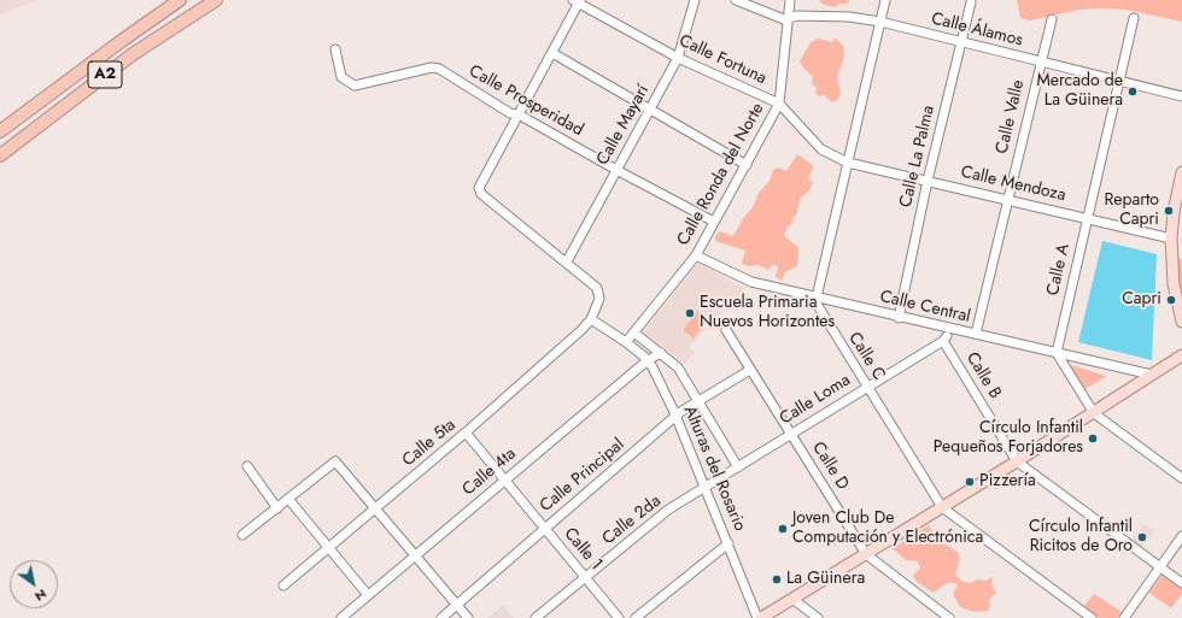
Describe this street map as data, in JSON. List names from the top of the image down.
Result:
{
  "streets": {
    "highway": ["A2"],
    "street": [
      "Calle Álamos",
      "Calle Fortuna",
      "Calle Prosperidad",
      "Calle Valle",
      "Calle Mayarí",
      "Calle La Palma",
      "Calle Ronda del Norte",
      "Calle Mendoza",
      "Calle A",
      "Calle Central",
      "Calle C",
      "Calle B",
      "Calle Loma",
      "Calle 5ta",
      "Calle D",
      "Alturas del Rosario",
      "Calle 4ta",
      "Calle Principal",
      "Calle 2da",
      "Calle 1"
    ]
  },
  "crossings": [
    ["Calle Álamos", "Calle Valle"],
    ["Calle Álamos", "Calle La Palma"],
    ["Calle Álamos", "Calle Ronda del Norte"],
    ["Calle Álamos", "Calle A"],
    ["Calle Fortuna", "Calle Mayarí"],
    ["Calle Fortuna", "Calle Ronda del Norte"],
    ["Calle Fortuna", "Calle Mendoza"],
    ["Calle Prosperidad", "Calle Mayarí"],
    ["Calle Prosperidad", "Calle Ronda del Norte"],
    ["Calle Valle", "Calle Mendoza"],
    ["Calle Valle", "Calle Central"],
    ["Calle La Palma", "Calle Mendoza"],
    ["Calle La Palma", "Calle Central"],
    ["Calle Ronda del Norte", "Calle Central"],
    ["Calle Ronda del Norte", "Alturas del Rosario"],
    ["Calle Mendoza", "Calle A"],
    ["Calle A", "Calle Central"],
    ["Calle Central", "Calle C"],
    ["Calle C", "Calle Loma"],
    ["Calle B", "Calle Loma"],
    ["Calle Loma", "Calle D"],
    ["Calle Loma", "Alturas del Rosario"],
    ["Calle Loma", "Calle 2da"],
    ["Calle 5ta", "Alturas del Rosario"],
    ["Calle 5ta", "Calle 1"],
    ["Calle D", "Calle Principal"],
    ["Alturas del Rosario", "Calle 4ta"],
    ["Alturas del Rosario", "Calle Principal"],
    ["Alturas del Rosario", "Calle 2da"],
    ["Calle 4ta", "Calle 1"],
    ["Calle Principal", "Calle 1"],
    ["Calle 2da", "Calle 1"]
  ],
  "places": [
    "Mercado de La Güinera",
    "Reparto Capri",
    "Capri",
    "Escuela Primaria Nuevos Horizontes",
    "Círculo Infantil Pequeños Forjadores",
    "Pizzería",
    "Joven Club De Computación y Electrónica",
    "Círculo Infantil Ricitos de Oro",
    "La Güinera"
  ],
  "north": "bottom right"
}
